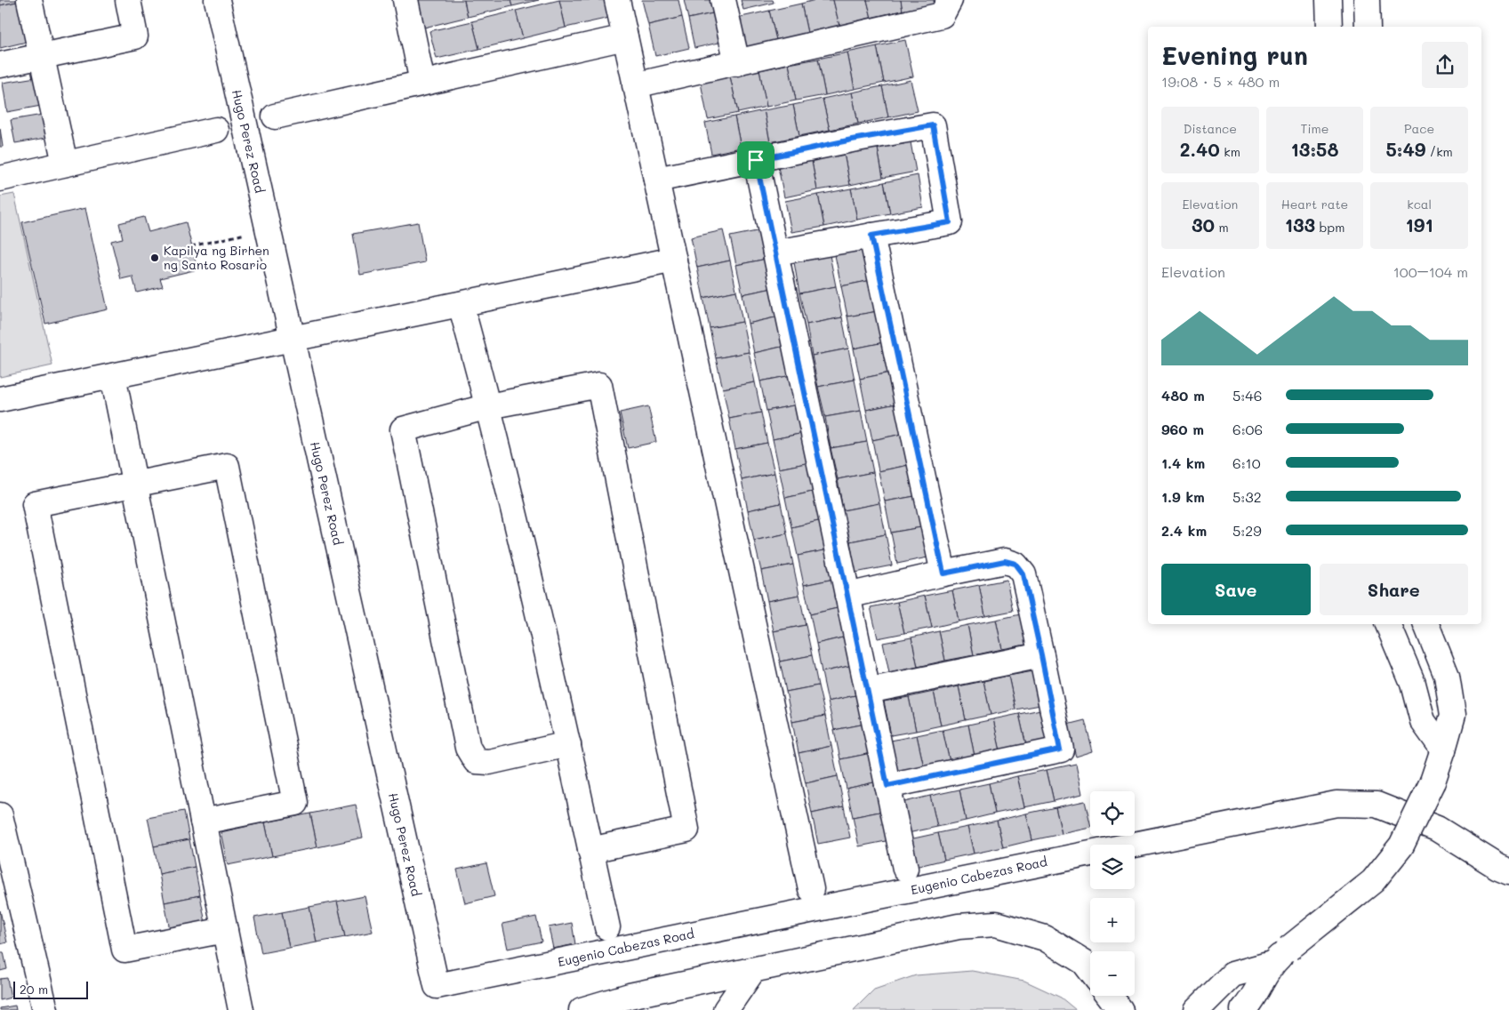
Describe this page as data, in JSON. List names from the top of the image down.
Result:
{
  "streets": {
    "street": ["Hugo Perez Road", "Eugenio Cabezas Road"]
  },
  "crossings": [
    ["Hugo Perez Road", "Eugenio Cabezas Road"]
  ],
  "places": ["Kapilya ng Birhen ng Santo Rosario"],
  "scale_bar": "20 m",
  "page": {
    "heading": ["Evening run", "19:08 · 5 × 480 m"],
    "stats": [
      ["Distance", "2.40 km"],
      ["Time", "13:58"],
      ["Pace", "5:49 /km"],
      ["Elevation", "30 m"],
      ["Heart rate", "133 bpm"],
      ["kcal", "191"]
    ],
    "chart": ["Elevation", "100–104 m"],
    "list": [
      {
        "name": "480 m",
        "note": "5:46"
      },
      {
        "name": "960 m",
        "note": "6:06"
      },
      {
        "name": "1.4 km",
        "note": "6:10"
      },
      {
        "name": "1.9 km",
        "note": "5:32"
      },
      {
        "name": "2.4 km",
        "note": "5:29"
      }
    ],
    "buttons": ["Save", "Share"],
    "map_buttons": ["+", "−"],
    "scale": "20 m"
  }
}
